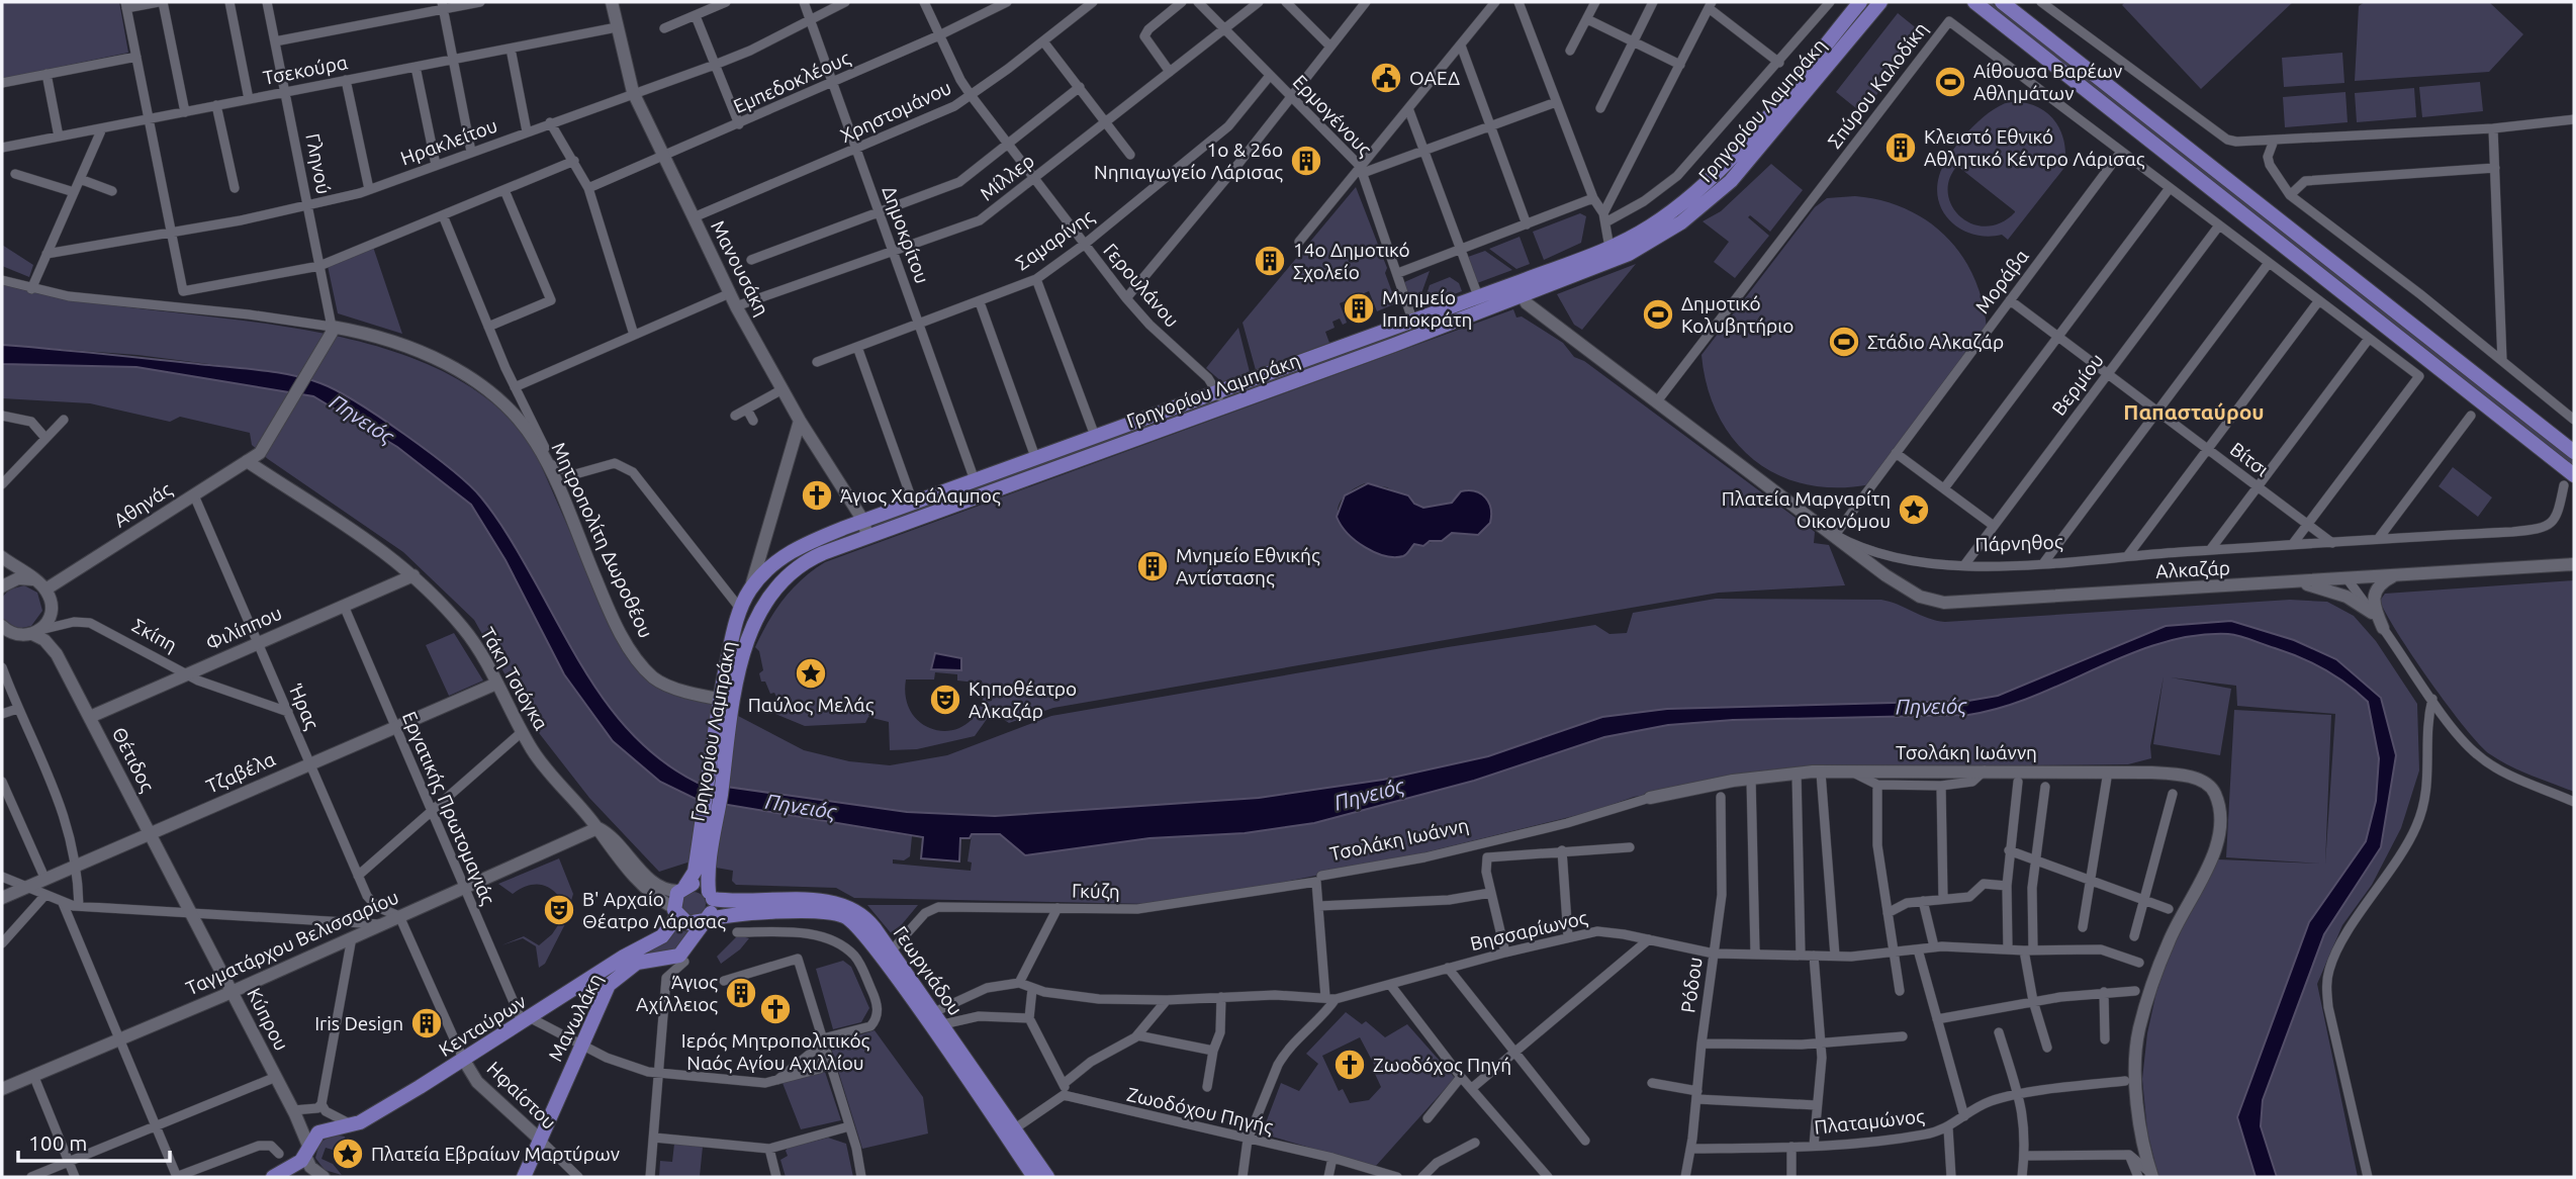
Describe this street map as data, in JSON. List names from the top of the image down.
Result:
{
  "streets": {
    "main road": [
      "Γρηγορίου Λαμπράκη",
      "Γεωργιάδου",
      "Μανωλάκη",
      "Κενταύρων"
    ],
    "street": [
      "Τσεκούρα",
      "Εμπεδοκλέους",
      "Σπύρου Καλοδίκη",
      "Χρηστομάνου",
      "Ερμογένους",
      "Ηρακλείτου",
      "Γληνού",
      "Μίλλερ",
      "Δημοκρίτου",
      "Σαμαρίνης",
      "Μανουσάκη",
      "Μοράβα",
      "Γερουλάνου",
      "Βερμίου",
      "Βίτσι",
      "Αθηνάς",
      "Μητροπολίτη Δωροθέου",
      "Πάρνηθος",
      "Αλκαζάρ",
      "Φιλίππου",
      "Σκίπη",
      "Τάκη Τσιόγκα",
      "Ήρας",
      "Τσολάκη Ιωάννη",
      "Θέτιδος",
      "Τζαβέλα",
      "Εργατικής Πρωτομαγιάς",
      "Γκύζη",
      "Βησσαρίωνος",
      "Ταγματάρχου Βελισσαρίου",
      "Ρόδου",
      "Κύπρου",
      "Ηφαίστου",
      "Ζωοδόχου Πηγής",
      "Πλαταμώνος"
    ]
  },
  "crossings": [
    ["Τσεκούρα", "Γληνού"],
    ["Τσεκούρα", "Μανουσάκη"],
    ["Εμπεδοκλέους", "Δημοκρίτου"],
    ["Εμπεδοκλέους", "Μανουσάκη"],
    ["Εμπεδοκλέους", "Γερουλάνου"],
    ["Σπύρου Καλοδίκη", "Μοράβα"],
    ["Σπύρου Καλοδίκη", "Βερμίου"],
    ["Σπύρου Καλοδίκη", "Βίτσι"],
    ["Σπύρου Καλοδίκη", "Πάρνηθος"],
    ["Γρηγορίου Λαμπράκη", "Ερμογένους"],
    ["Γρηγορίου Λαμπράκη", "Δημοκρίτου"],
    ["Γρηγορίου Λαμπράκη", "Μανουσάκη"],
    ["Γρηγορίου Λαμπράκη", "Γερουλάνου"],
    ["Γρηγορίου Λαμπράκη", "Μητροπολίτη Δωροθέου"],
    ["Γρηγορίου Λαμπράκη", "Πάρνηθος"],
    ["Γρηγορίου Λαμπράκη", "Τάκη Τσιόγκα"],
    ["Γρηγορίου Λαμπράκη", "Μανωλάκη"],
    ["Γρηγορίου Λαμπράκη", "Κενταύρων"],
    ["Χρηστομάνου", "Δημοκρίτου"],
    ["Χρηστομάνου", "Μανουσάκη"],
    ["Χρηστομάνου", "Γερουλάνου"],
    ["Ερμογένους", "Μίλλερ"],
    ["Ερμογένους", "Σαμαρίνης"],
    ["Ηρακλείτου", "Γληνού"],
    ["Ηρακλείτου", "Δημοκρίτου"],
    ["Ηρακλείτου", "Μανουσάκη"],
    ["Γληνού", "Αθηνάς"],
    ["Γληνού", "Μητροπολίτη Δωροθέου"],
    ["Μίλλερ", "Δημοκρίτου"],
    ["Μίλλερ", "Μανουσάκη"],
    ["Μίλλερ", "Γερουλάνου"],
    ["Δημοκρίτου", "Σαμαρίνης"],
    ["Σαμαρίνης", "Γερουλάνου"],
    ["Μοράβα", "Βίτσι"],
    ["Μοράβα", "Πάρνηθος"],
    ["Μοράβα", "Αλκαζάρ"],
    ["Βερμίου", "Βίτσι"],
    ["Βερμίου", "Πάρνηθος"],
    ["Βίτσι", "Πάρνηθος"],
    ["Αθηνάς", "Μητροπολίτη Δωροθέου"],
    ["Αθηνάς", "Τάκη Τσιόγκα"],
    ["Αθηνάς", "Ήρας"],
    ["Πάρνηθος", "Αλκαζάρ"],
    ["Φιλίππου", "Σκίπη"],
    ["Φιλίππου", "Τάκη Τσιόγκα"],
    ["Φιλίππου", "Ήρας"],
    ["Φιλίππου", "Θέτιδος"],
    ["Φιλίππου", "Εργατικής Πρωτομαγιάς"],
    ["Σκίπη", "Ήρας"],
    ["Σκίπη", "Θέτιδος"],
    ["Τάκη Τσιόγκα", "Τζαβέλα"],
    ["Τάκη Τσιόγκα", "Ταγματάρχου Βελισσαρίου"],
    ["Τάκη Τσιόγκα", "Μανωλάκη"],
    ["Τάκη Τσιόγκα", "Κενταύρων"],
    ["Ήρας", "Τζαβέλα"],
    ["Ήρας", "Ταγματάρχου Βελισσαρίου"],
    ["Ήρας", "Ηφαίστου"],
    ["Τσολάκη Ιωάννη", "Γκύζη"],
    ["Θέτιδος", "Τζαβέλα"],
    ["Θέτιδος", "Κύπρου"],
    ["Τζαβέλα", "Εργατικής Πρωτομαγιάς"],
    ["Εργατικής Πρωτομαγιάς", "Ταγματάρχου Βελισσαρίου"],
    ["Εργατικής Πρωτομαγιάς", "Κενταύρων"],
    ["Γκύζη", "Γεωργιάδου"],
    ["Βησσαρίωνος", "Ρόδου"],
    ["Ταγματάρχου Βελισσαρίου", "Κύπρου"],
    ["Ταγματάρχου Βελισσαρίου", "Ηφαίστου"],
    ["Ρόδου", "Πλαταμώνος"],
    ["Μανωλάκη", "Κενταύρων"],
    ["Μανωλάκη", "Ηφαίστου"],
    ["Κύπρου", "Κενταύρων"],
    ["Κενταύρων", "Ηφαίστου"]
  ],
  "districts": ["Παπασταύρου"],
  "water": ["Πηνειός"],
  "places": {
    "public building": ["ΟΑΕΔ"],
    "sports": ["Αίθουσα Βαρέων Αθλημάτων", "Δημοτικό Κολυβητήριο", "Στάδιο Αλκαζάρ"],
    "building": [
      "Κλειστό Εθνικό Αθλητικό Κέντρο Λάρισας",
      "1ο & 26ο Νηπιαγωγείο Λάρισας",
      "14ο Δημοτικό Σχολείο",
      "Μνημείο Ιπποκράτη",
      "Μνημείο Εθνικής Αντίστασης",
      "Άγιος Αχίλλειος",
      "Iris Design"
    ],
    "church": ["Άγιος Χαράλαμπος", "Ιερός Μητροπολιτικός Ναός Αγίου Αχιλλίου", "Ζωοδόχος Πηγή"],
    "place": ["Πλατεία Μαργαρίτη Οικονόμου", "Παύλος Μελάς", "Πλατεία Εβραίων Μαρτύρων"],
    "theatre": ["Κηποθέατρο Αλκαζάρ", "Β' Αρχαίο Θέατρο Λάρισας"]
  },
  "scale_bar": "100 m"
}
